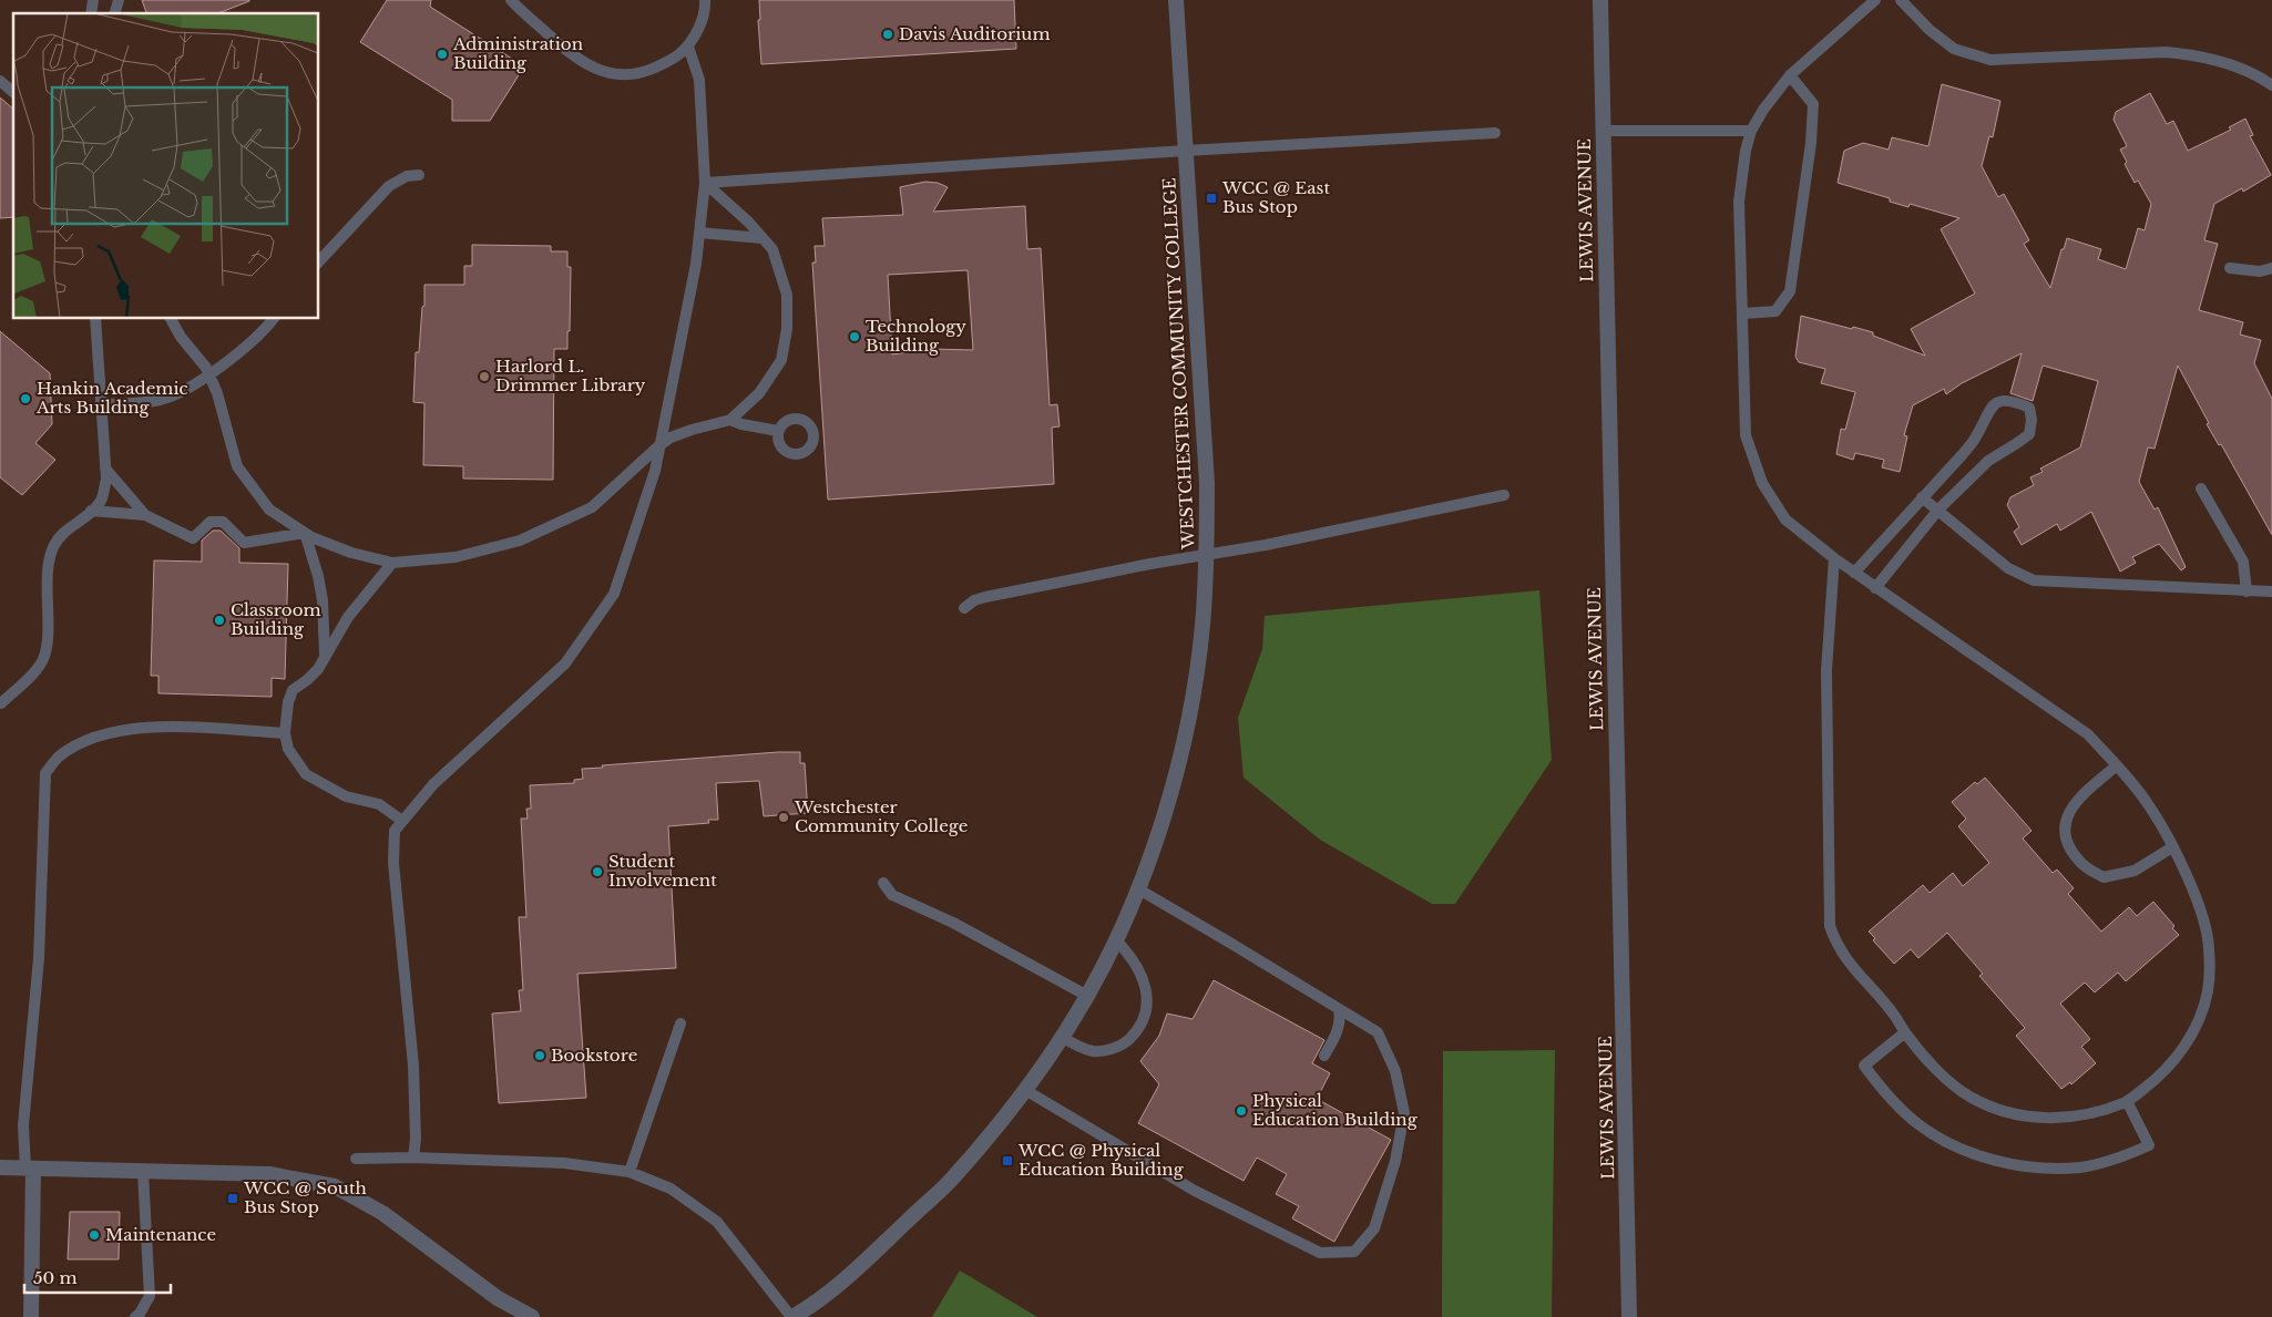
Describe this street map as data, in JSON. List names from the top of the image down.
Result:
{
  "streets": {
    "street": ["LEWIS AVENUE", "WESTCHESTER COMMUNITY COLLEGE"]
  },
  "places": {
    "other": [
      "Davis Auditorium",
      "Administration Building",
      "Technology Building",
      "Harlord L. Drimmer Library",
      "Hankin Academic Arts Building",
      "Classroom Building",
      "Westchester Community College",
      "Student Involvement",
      "Bookstore",
      "Physical Education Building",
      "Maintenance"
    ],
    "transit": ["WCC @ East Bus Stop", "WCC @ Physical Education Building", "WCC @ South Bus Stop"]
  },
  "scale_bar": "50 m"
}
